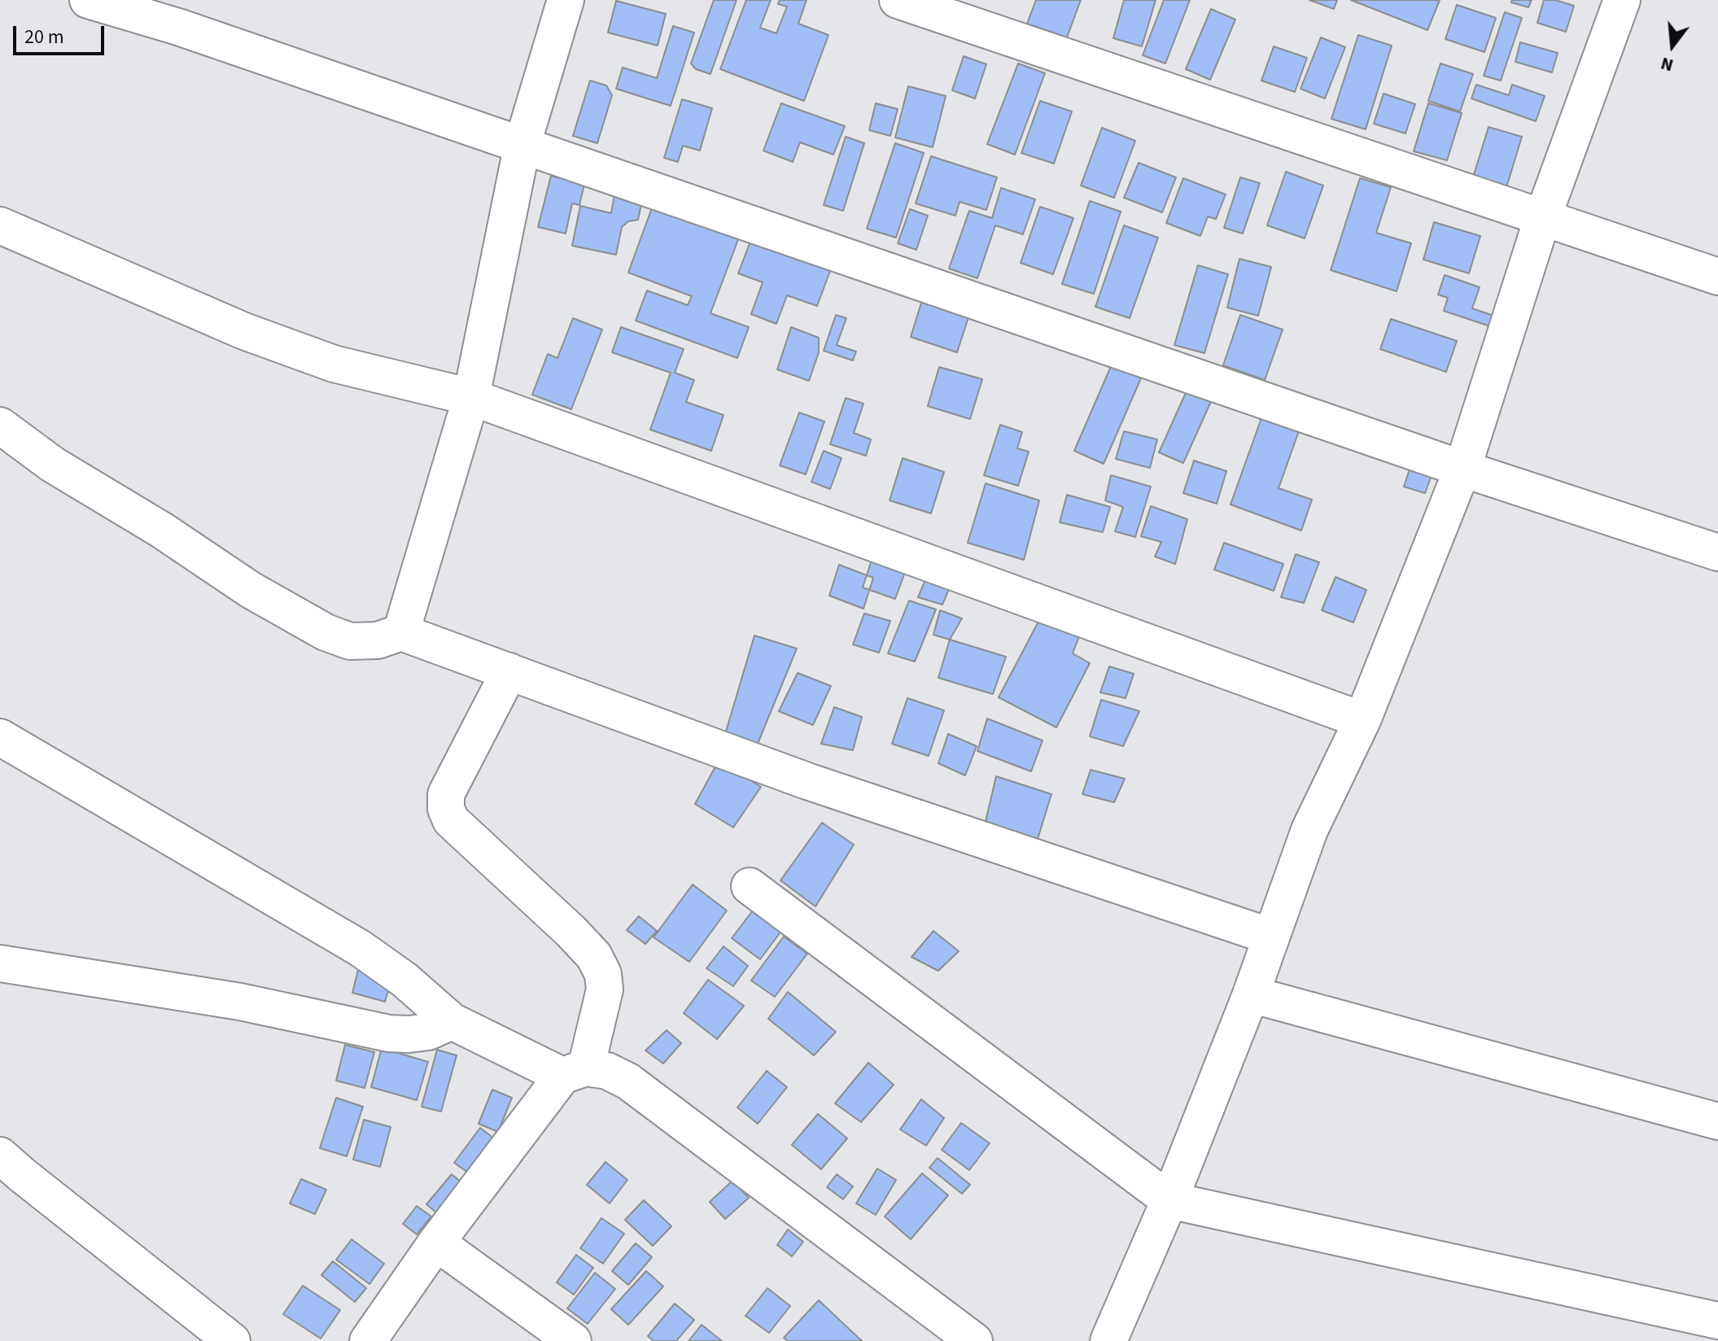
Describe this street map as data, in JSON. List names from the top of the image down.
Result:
{
  "scale_bar": "20 m",
  "north": "bottom"
}
